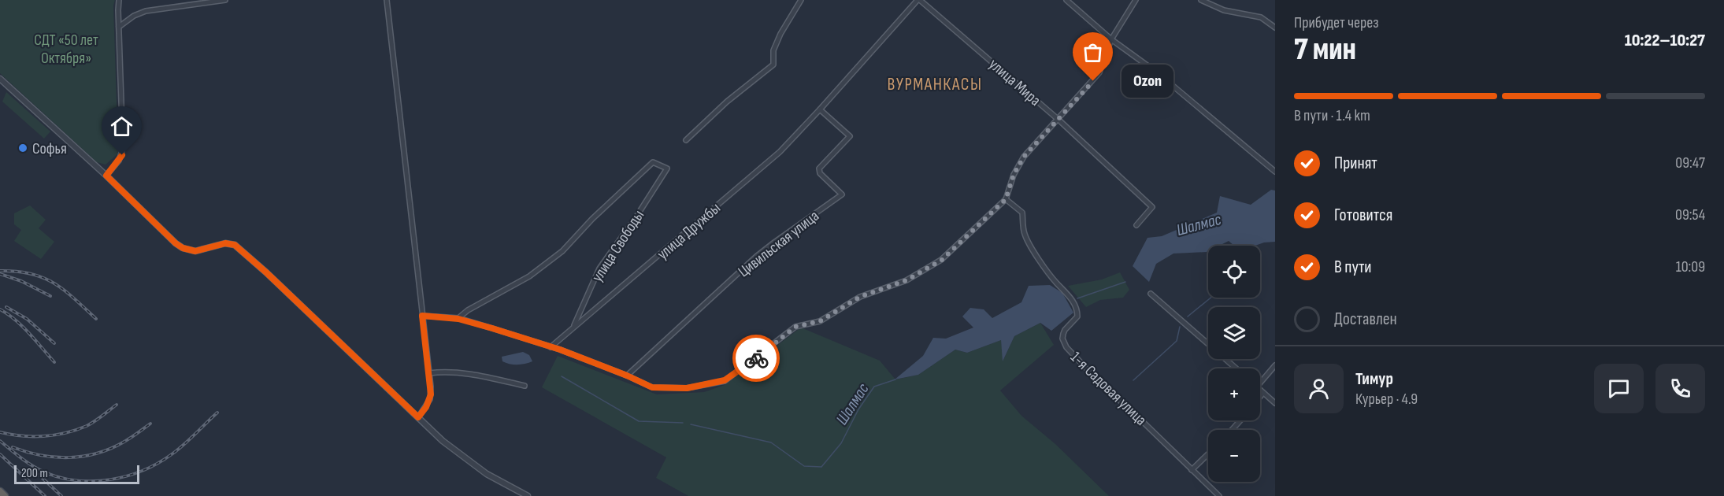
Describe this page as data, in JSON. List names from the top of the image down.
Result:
{
  "streets": {
    "street": [
      "улица Мира",
      "улица Дружбы",
      "Цивильская улица",
      "улица Свободы",
      "1-я Садовая улица"
    ]
  },
  "crossings": [
    ["улица Мира", "улица Дружбы"],
    ["улица Дружбы", "Цивильская улица"],
    ["улица Дружбы", "улица Свободы"]
  ],
  "districts": ["ВУРМАНКАСЫ"],
  "water": ["Шалмас"],
  "parks": ["СДТ «50 лет Октября»"],
  "places": ["Ozon", "Софья"],
  "scale_bar": "200 m",
  "page": {
    "heading": ["7 мин", "Прибудет через", "10:22–10:27"],
    "panel": ["Тимур", "Курьер · 4.9"],
    "bubble": "Ozon",
    "bar": "В пути · 1.4 km",
    "list": [
      ["Принят", "09:47"],
      ["Готовится", "09:54"],
      ["В пути", "10:09"],
      "Доставлен"
    ],
    "map_buttons": ["+", "−"],
    "scale": "200 m"
  }
}
